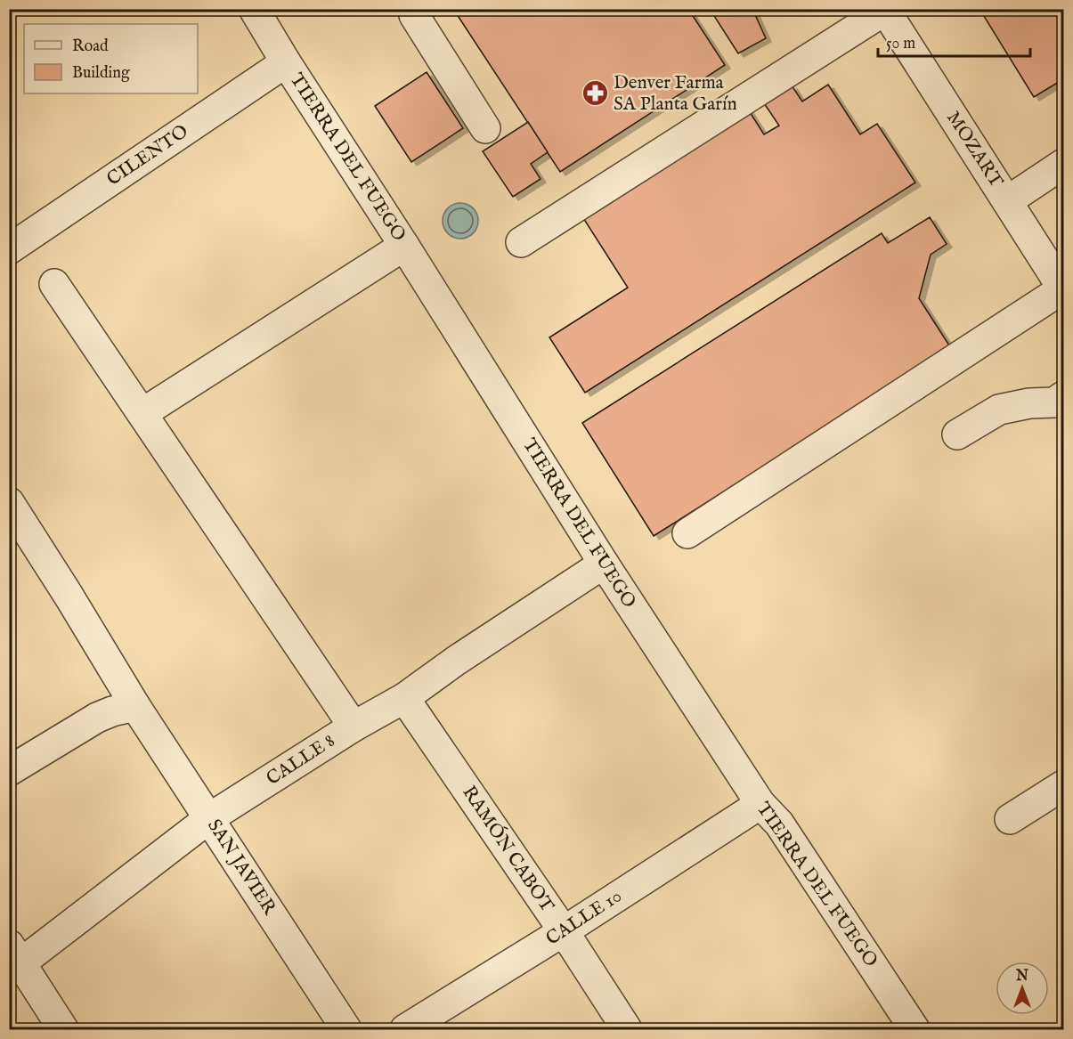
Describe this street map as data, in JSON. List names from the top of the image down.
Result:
{
  "streets": {
    "street": [
      "MOZART",
      "CILENTO",
      "TIERRA DEL FUEGO",
      "CALLE 8",
      "RAMÓN CABOT",
      "SAN JAVIER",
      "CALLE 10"
    ]
  },
  "crossings": [
    ["CILENTO", "TIERRA DEL FUEGO"],
    ["TIERRA DEL FUEGO", "CALLE 8"],
    ["TIERRA DEL FUEGO", "CALLE 10"],
    ["CALLE 8", "RAMÓN CABOT"],
    ["CALLE 8", "SAN JAVIER"],
    ["RAMÓN CABOT", "CALLE 10"]
  ],
  "places": {
    "pharmacy": ["Denver Farma SA Planta Garín"]
  },
  "legend": ["Road", "Building"],
  "scale_bar": "50 m",
  "north": "top"
}
